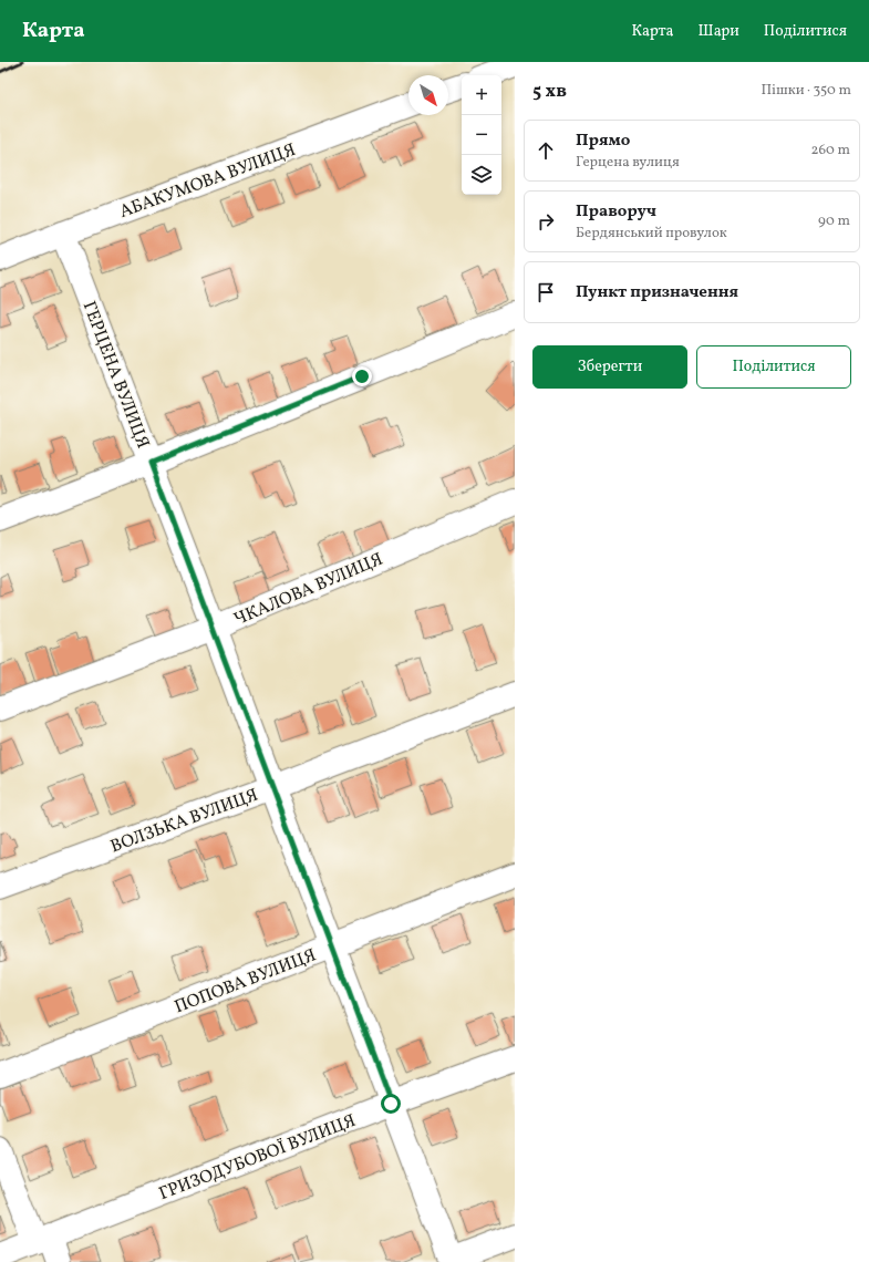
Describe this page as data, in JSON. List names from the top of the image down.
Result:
{
  "streets": {
    "street": [
      "АБАКУМОВА ВУЛИЦЯ",
      "ГЕРЦЕНА ВУЛИЦЯ",
      "ЧКАЛОВА ВУЛИЦЯ",
      "ВОЛЗЬКА ВУЛИЦЯ",
      "ПОПОВА ВУЛИЦЯ",
      "ГРИЗОДУБОВОЇ ВУЛИЦЯ"
    ]
  },
  "crossings": [
    ["АБАКУМОВА ВУЛИЦЯ", "ГЕРЦЕНА ВУЛИЦЯ"],
    ["ГЕРЦЕНА ВУЛИЦЯ", "ЧКАЛОВА ВУЛИЦЯ"],
    ["ГЕРЦЕНА ВУЛИЦЯ", "ВОЛЗЬКА ВУЛИЦЯ"],
    ["ГЕРЦЕНА ВУЛИЦЯ", "ПОПОВА ВУЛИЦЯ"],
    ["ГЕРЦЕНА ВУЛИЦЯ", "ГРИЗОДУБОВОЇ ВУЛИЦЯ"]
  ],
  "north": "bottom right",
  "page": {
    "header": "Карта",
    "nav": ["Карта", "Шари", "Поділитися"],
    "heading": ["5 хв", "Пішки · 350 m"],
    "map_buttons": ["+", "−"],
    "list": [
      ["Прямо", "Герцена вулиця", "260 m"],
      ["Праворуч", "Бердянський провулок", "90 m"],
      "Пункт призначення"
    ],
    "buttons": ["Зберегти", "Поділитися"]
  }
}
